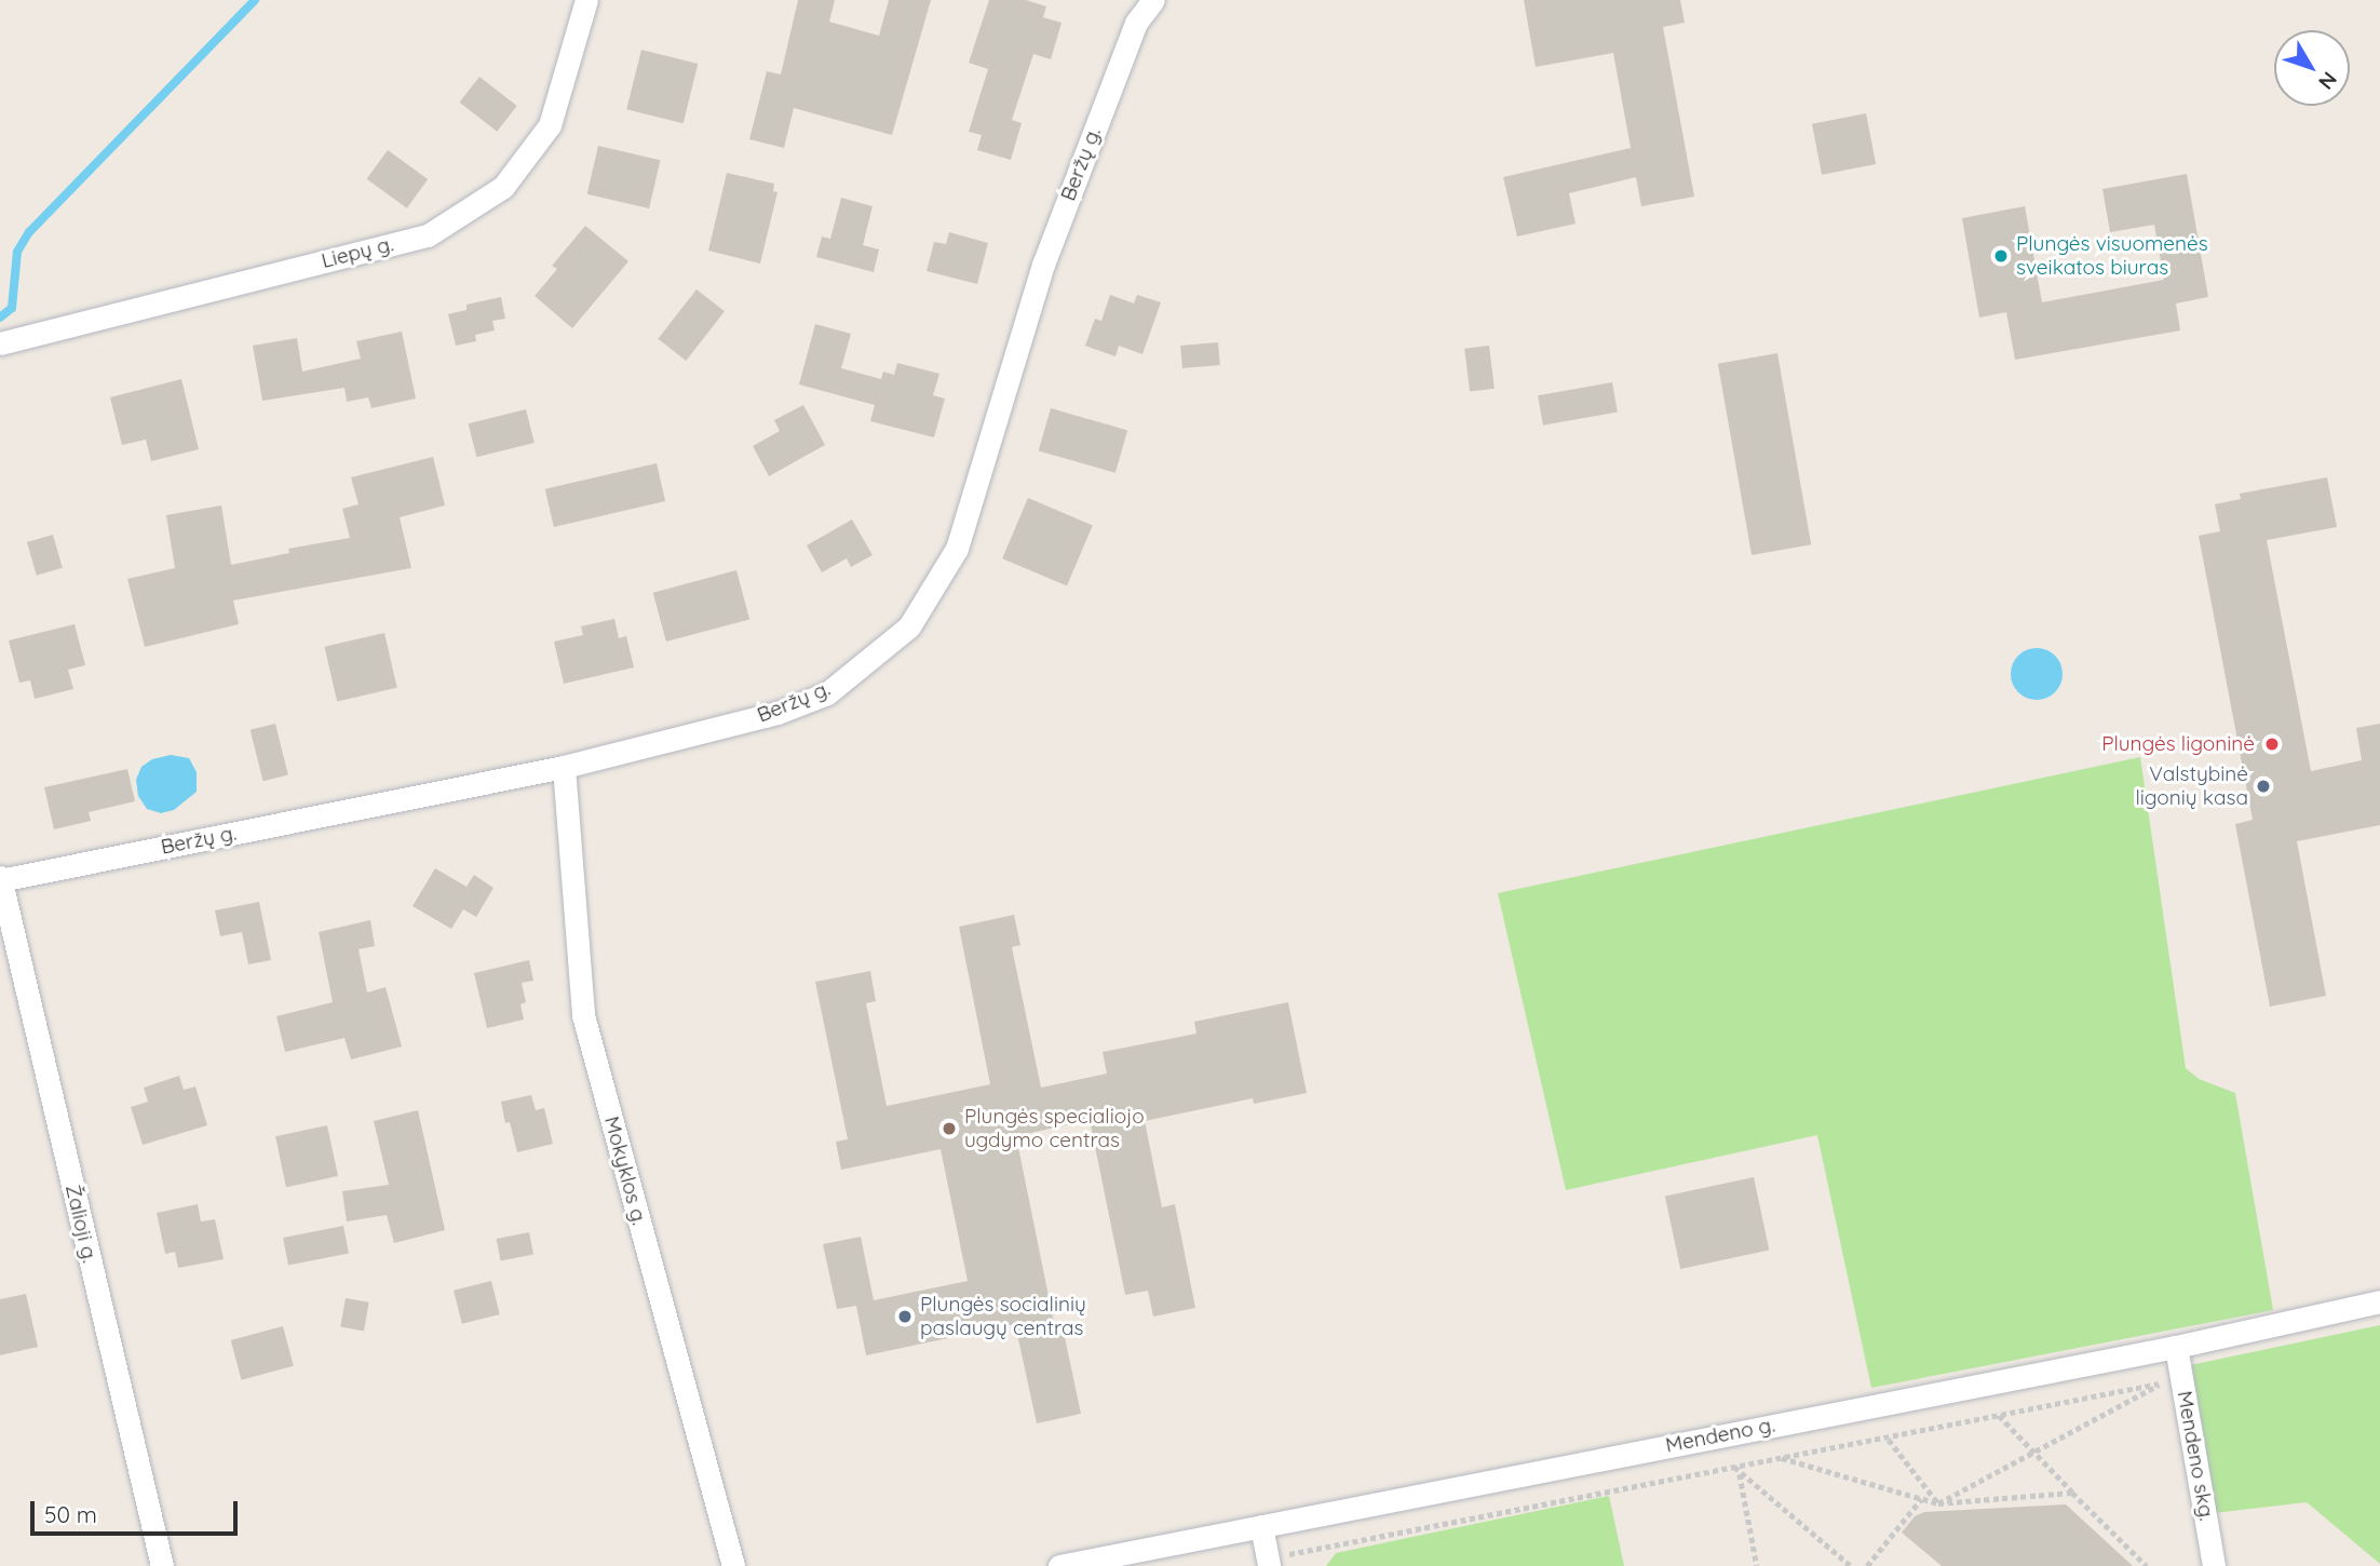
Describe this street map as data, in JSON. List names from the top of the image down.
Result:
{
  "streets": {
    "street": [
      "Beržų g.",
      "Liepų g.",
      "Mokyklos g.",
      "Žalioji g.",
      "Mendeno g.",
      "Mendeno skg."
    ]
  },
  "crossings": [
    ["Beržų g.", "Mokyklos g."],
    ["Beržų g.", "Žalioji g."],
    ["Mendeno g.", "Mendeno skg."]
  ],
  "places": [
    "Plungės visuomenės sveikatos biuras",
    "Plungės ligoninė",
    "Valstybinė ligonių kasa",
    "Plungės specialiojo ugdymo centras",
    "Plungės socialinių paslaugų centras"
  ],
  "scale_bar": "50 m",
  "north": "bottom right"
}
